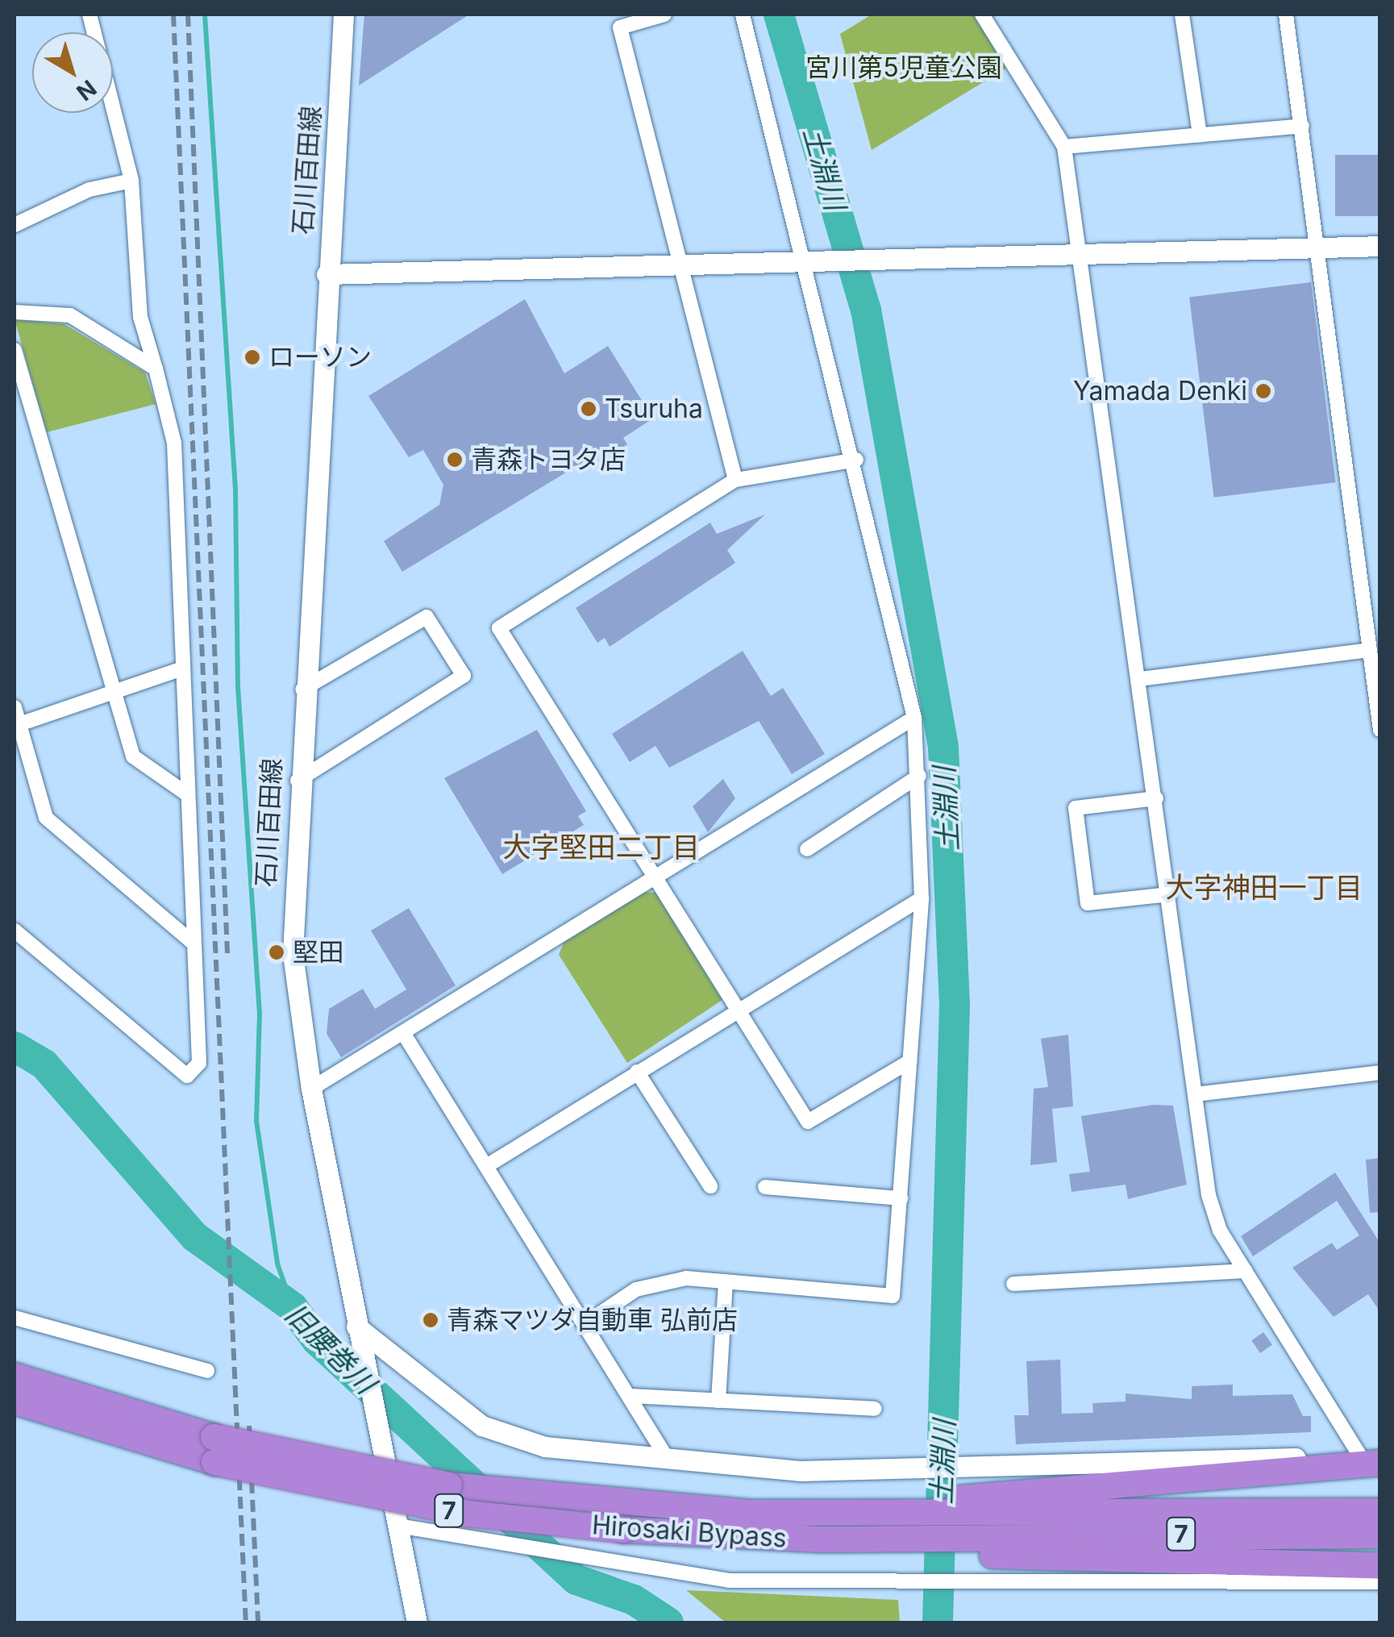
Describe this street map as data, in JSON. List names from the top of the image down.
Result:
{
  "streets": {
    "highway": ["7", "Hirosaki Bypass"],
    "street": ["石川百田線"]
  },
  "districts": ["大字堅田二丁目", "大字神田一丁目"],
  "water": ["土淵川", "旧腰巻川"],
  "parks": ["宮川第5児童公園"],
  "places": [
    "ローソン",
    "Yamada Denki",
    "Tsuruha",
    "青森トヨタ店",
    "堅田",
    "青森マツダ自動車 弘前店"
  ],
  "north": "bottom right"
}
